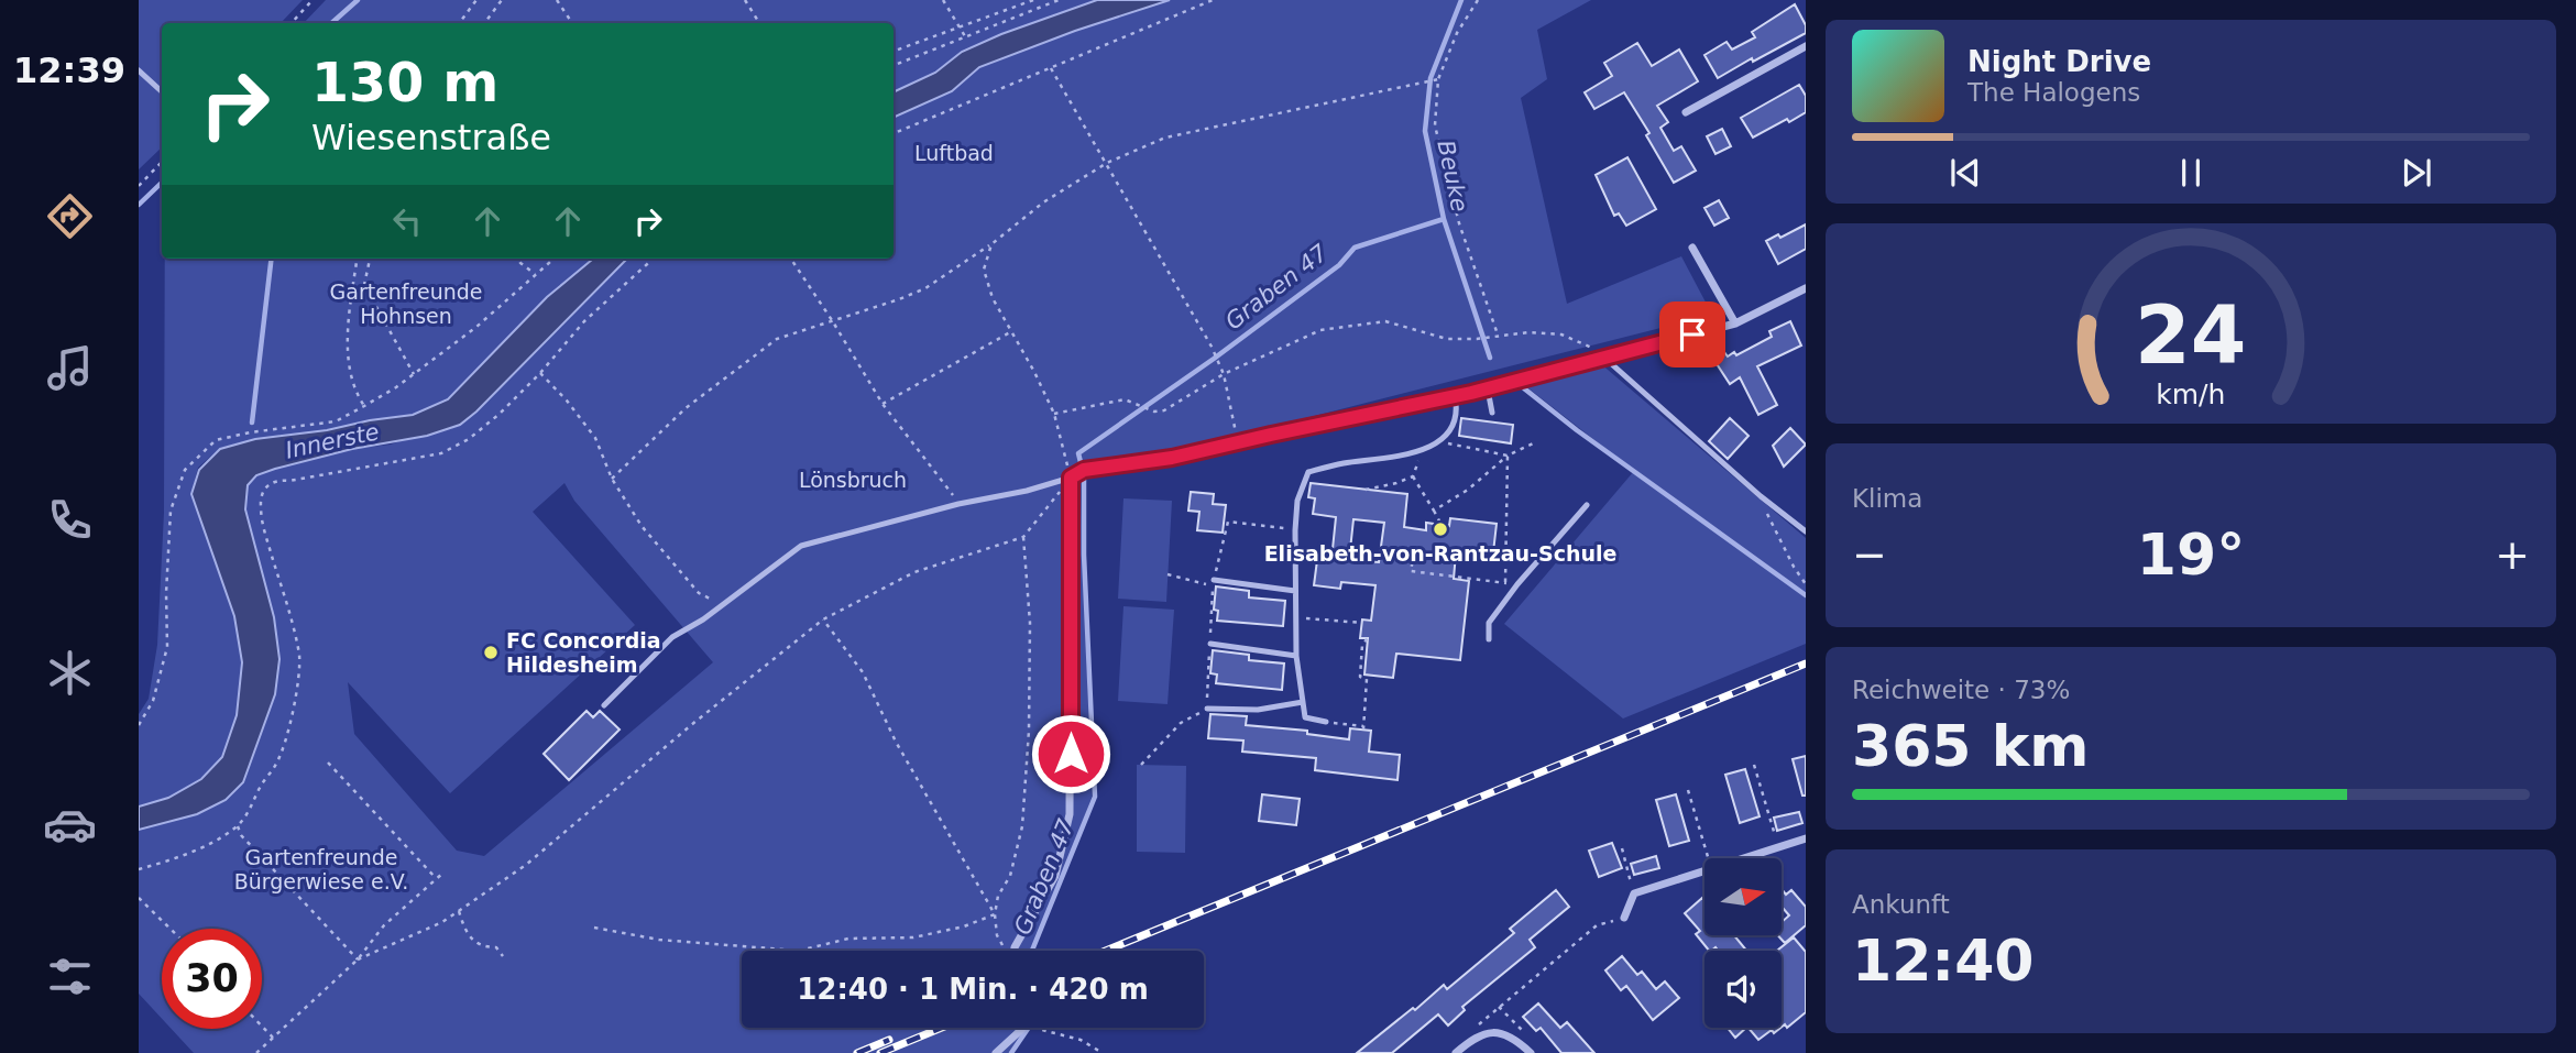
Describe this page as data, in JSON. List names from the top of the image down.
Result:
{
  "water": ["Beuke", "Graben 47", "Innerste"],
  "parks": [
    "Luftbad",
    "Gartenfreunde Hohnsen",
    "Lönsbruch",
    "Gartenfreunde Bürgerwiese e.V."
  ],
  "places": ["Elisabeth-von-Rantzau-Schule", "FC Concordia Hildesheim"],
  "north": "right",
  "page": {
    "tabs": "12:39",
    "turn": ["130 m", "Wiesenstraße"],
    "song": ["Night Drive", "The Halogens"],
    "tile": [
      "Klima",
      ["Reichweite · 73%", "365 km"],
      ["Ankunft", "12:40"]
    ],
    "heat": ["−", "19°", "+"],
    "limit": "30",
    "trip": "12:40 · 1 Min. · 420 m",
    "gauge": ["24", "km/h"]
  }
}
